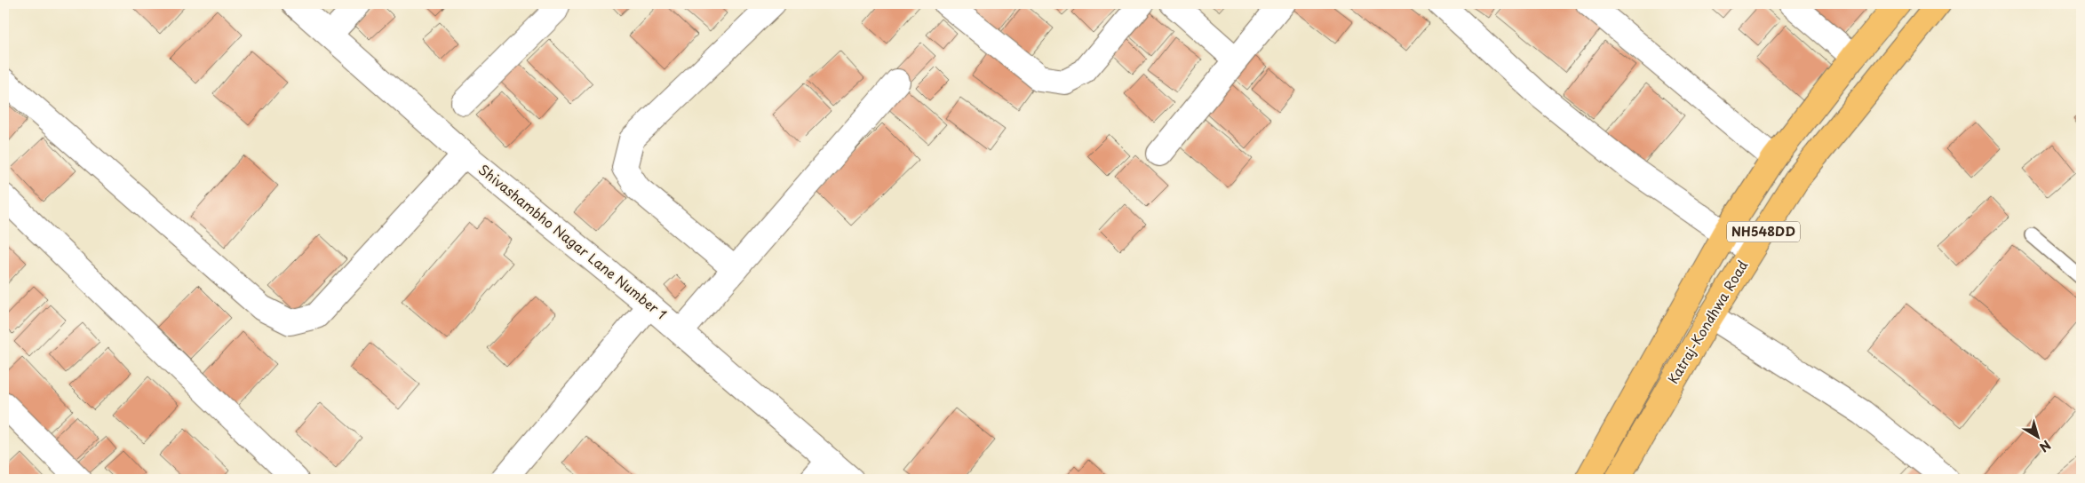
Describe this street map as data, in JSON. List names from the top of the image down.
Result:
{
  "streets": {
    "highway": ["NH548DD", "Katraj-Kondhwa Road"],
    "street": ["Shivashambho Nagar Lane Number 1"]
  },
  "north": "bottom right"
}
